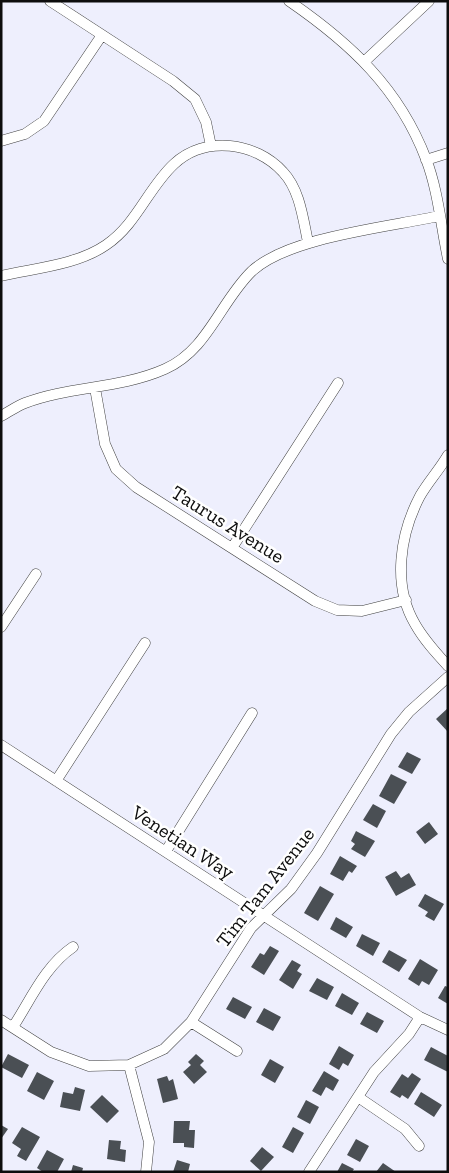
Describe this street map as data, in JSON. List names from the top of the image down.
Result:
{
  "streets": {
    "street": ["Taurus Avenue", "Venetian Way", "Tim Tam Avenue"]
  },
  "crossings": [
    ["Venetian Way", "Tim Tam Avenue"]
  ]
}
